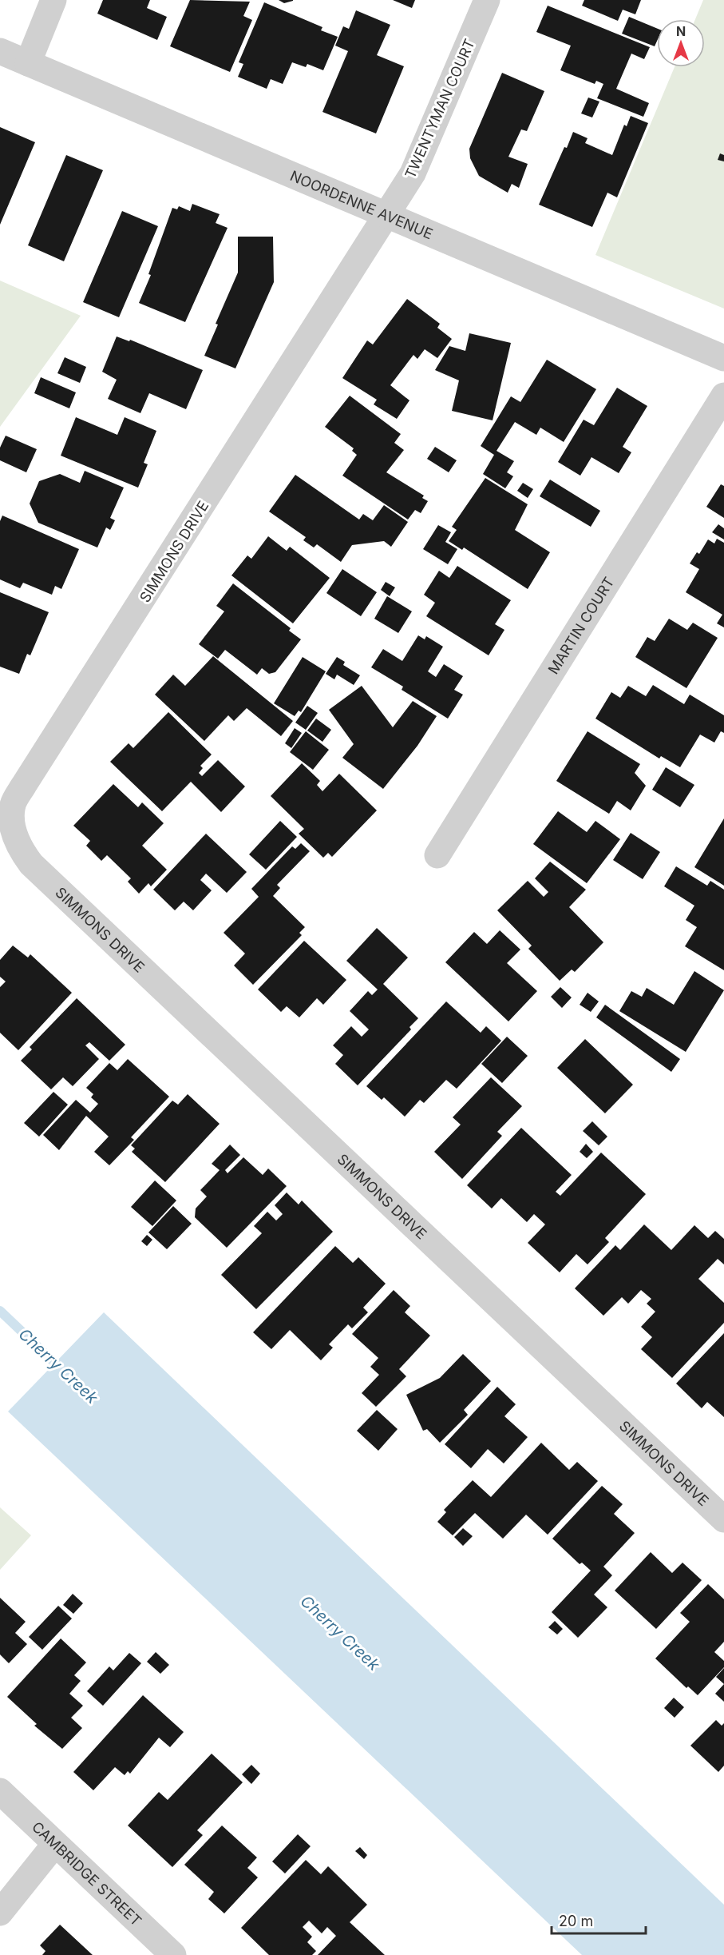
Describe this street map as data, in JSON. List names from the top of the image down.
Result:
{
  "streets": {
    "street": [
      "TWENTYMAN COURT",
      "NOORDENNE AVENUE",
      "SIMMONS DRIVE",
      "MARTIN COURT",
      "CAMBRIDGE STREET"
    ]
  },
  "crossings": [
    ["TWENTYMAN COURT", "NOORDENNE AVENUE"],
    ["TWENTYMAN COURT", "SIMMONS DRIVE"],
    ["NOORDENNE AVENUE", "SIMMONS DRIVE"]
  ],
  "water": ["Cherry Creek"],
  "scale_bar": "20 m",
  "north": "top"
}
